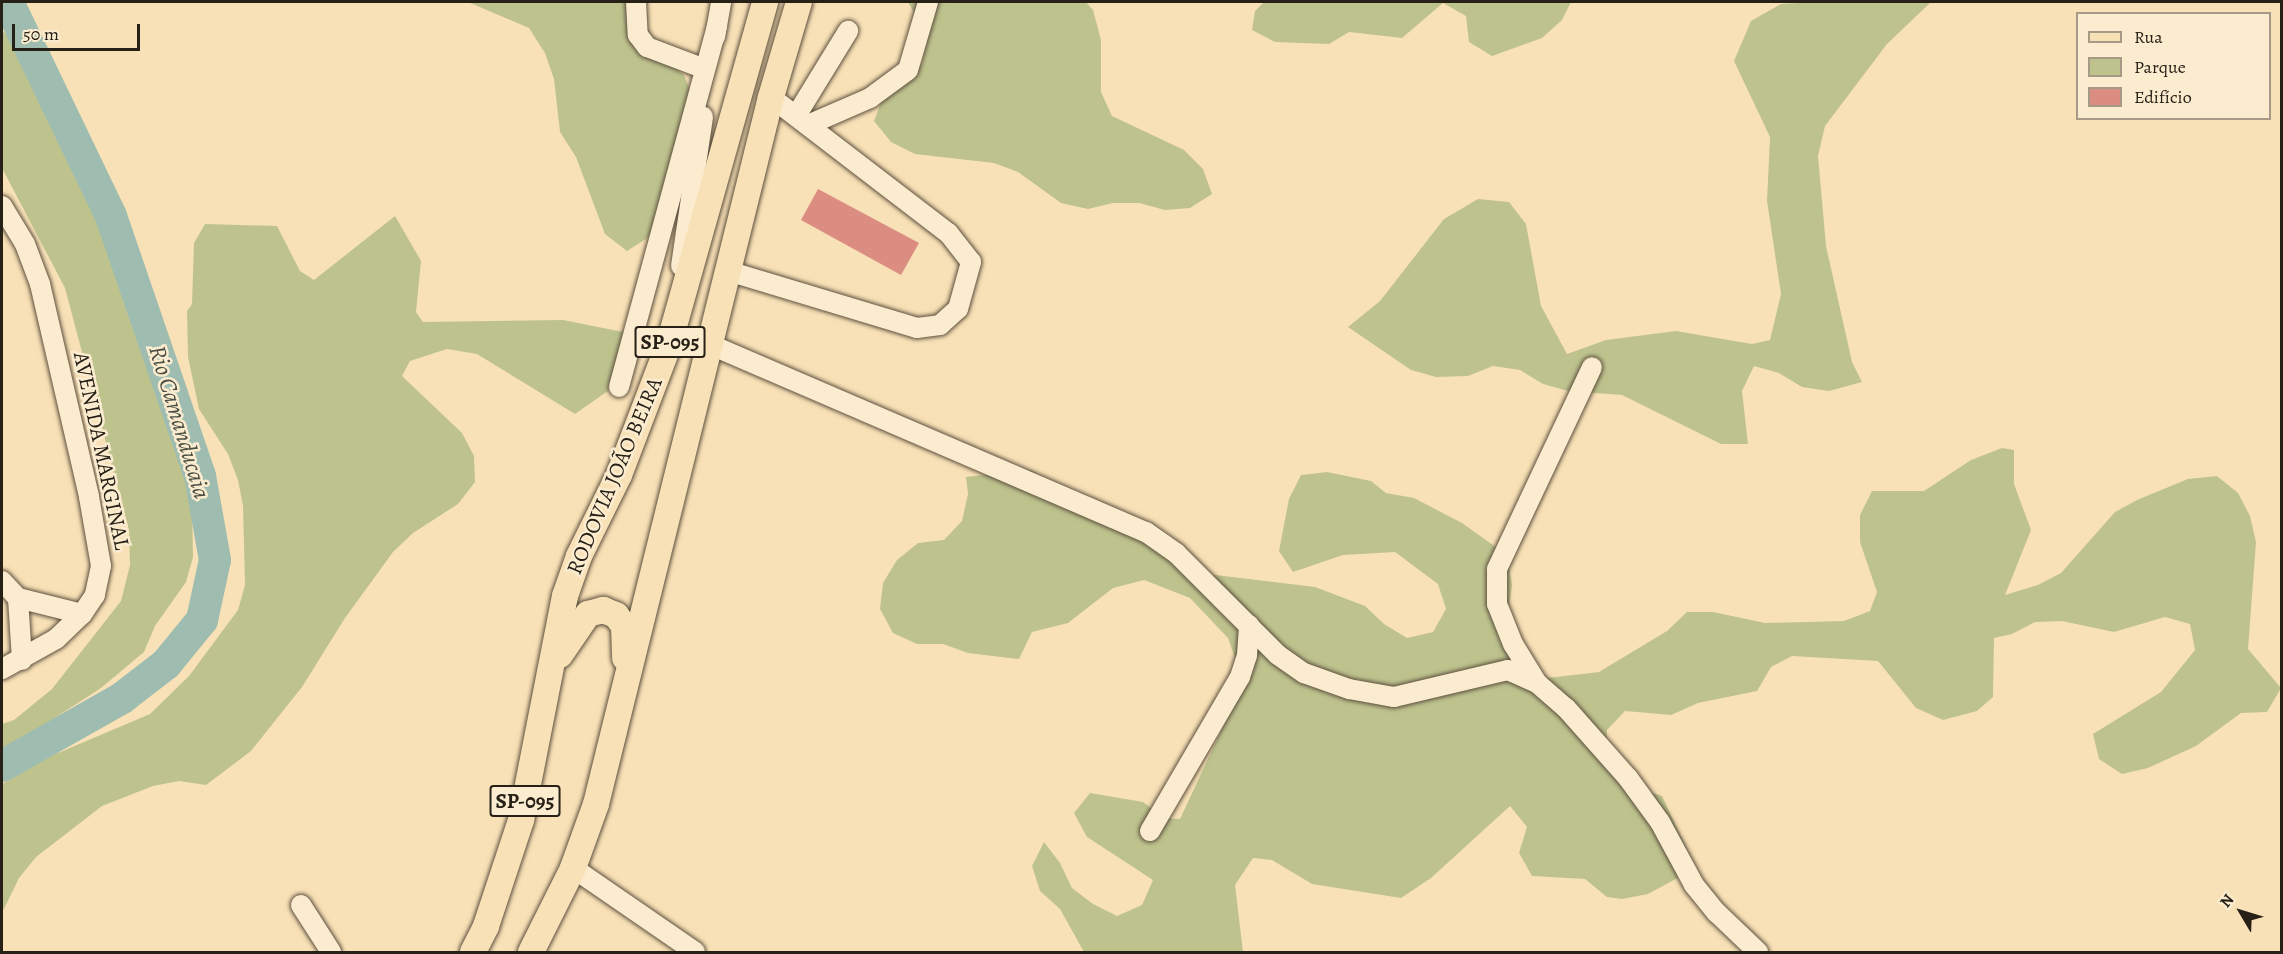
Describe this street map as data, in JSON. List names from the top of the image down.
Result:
{
  "streets": {
    "main road": ["SP-095", "RODOVIA JOÃO BEIRA"],
    "street": ["AVENIDA MARGINAL"]
  },
  "water": ["Rio Camanducaia"],
  "legend": ["Rua", "Parque", "Edifício"],
  "scale_bar": "50 m",
  "north": "top left"
}
